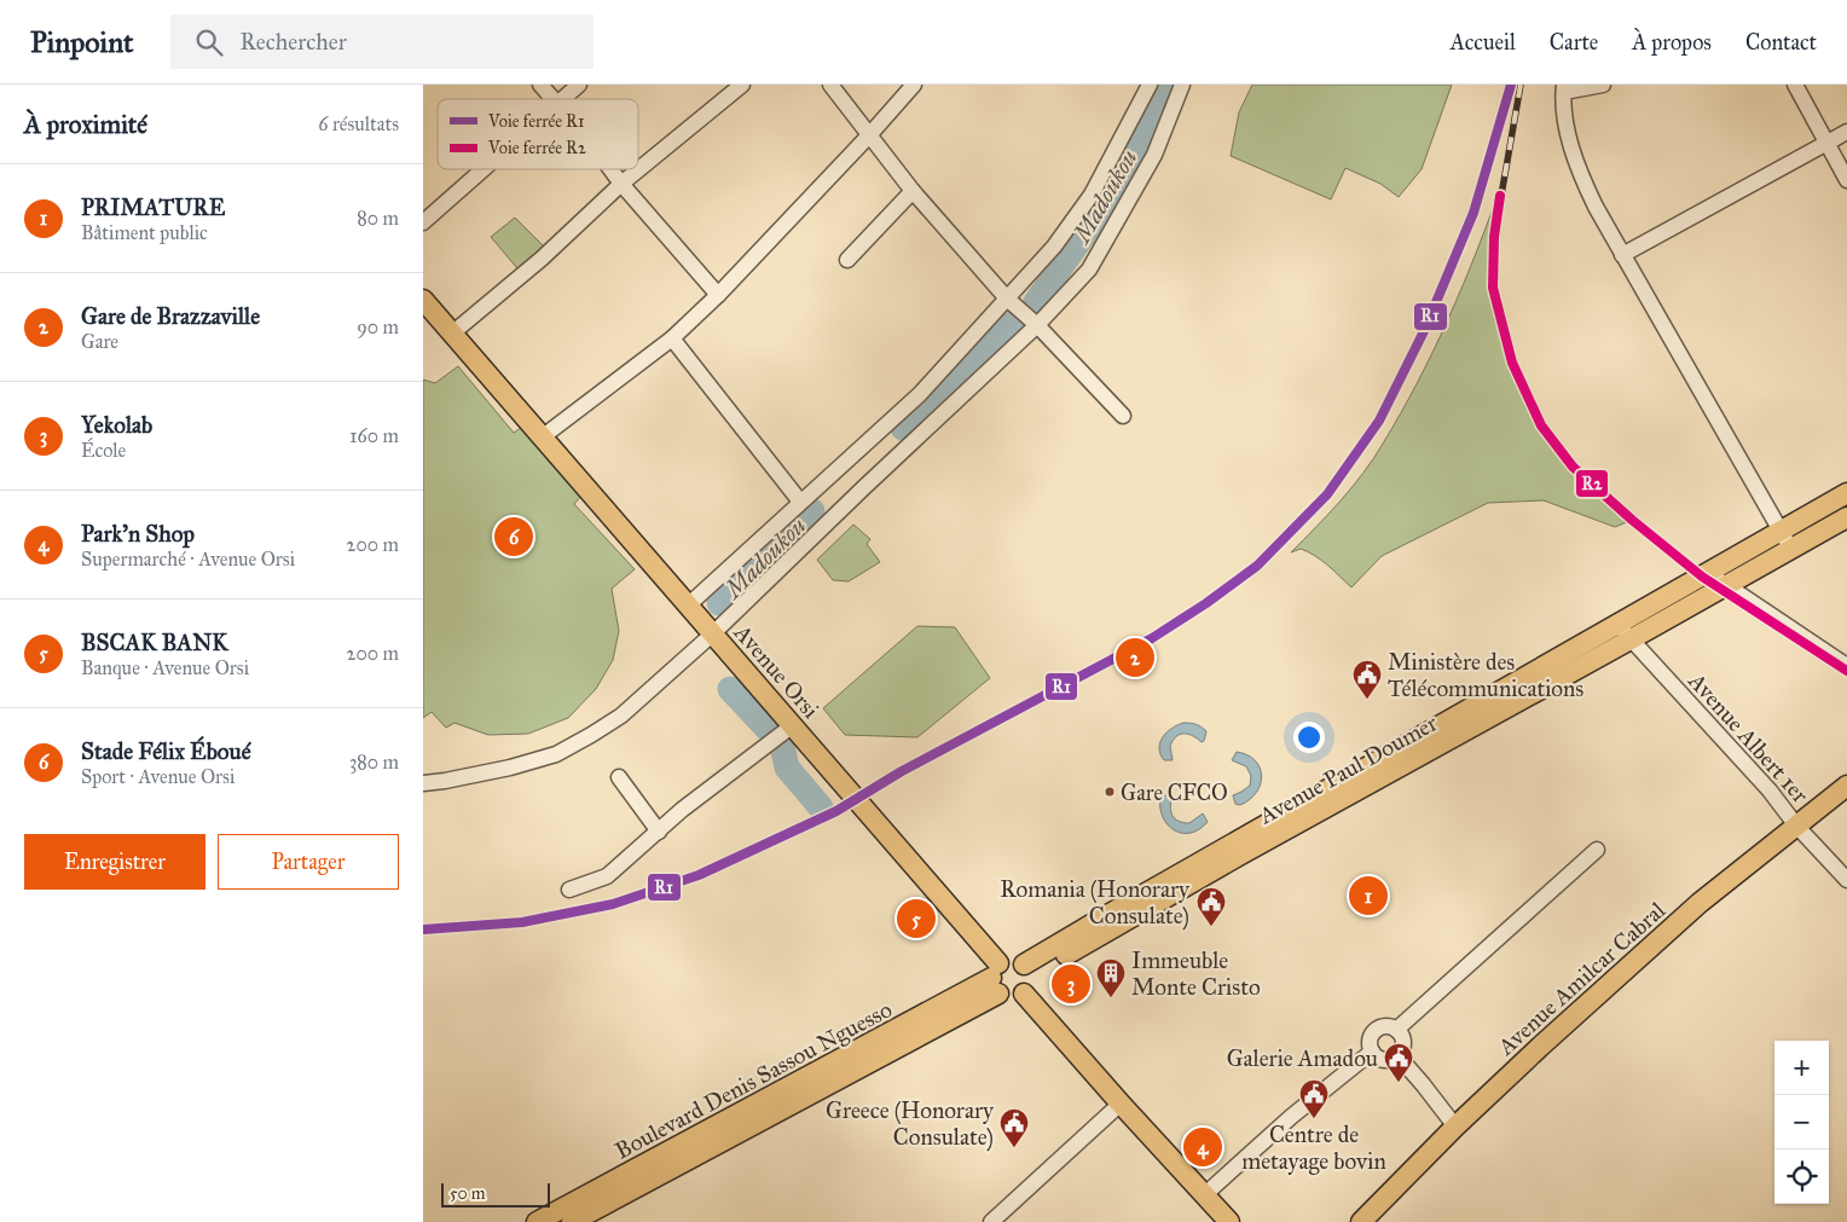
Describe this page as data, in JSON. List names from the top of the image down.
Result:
{
  "streets": {
    "main road": [
      "Avenue Orsi",
      "Avenue Paul Doumer",
      "Avenue Amilcar Cabral",
      "Boulevard Denis Sassou Nguesso"
    ],
    "street": ["Avenue Albert 1er"]
  },
  "crossings": [
    ["Avenue Orsi", "Boulevard Denis Sassou Nguesso"],
    ["Avenue Albert 1er", "Avenue Paul Doumer"],
    ["Avenue Albert 1er", "Avenue Amilcar Cabral"]
  ],
  "water": ["Madoukou"],
  "places": {
    "public building": [
      "Ministère des Télécommunications",
      "Romania (Honorary Consulate)",
      "Galerie Amadou",
      "Centre de metayage bovin",
      "Greece (Honorary Consulate)"
    ],
    "other": ["Gare CFCO"],
    "building": ["Immeuble Monte Cristo"]
  },
  "lines": ["rail line R1", "rail line R2"],
  "legend": ["Voie ferrée R1", "Voie ferrée R2"],
  "scale_bar": "50 m",
  "page": {
    "header": "Pinpoint",
    "search": "Rechercher",
    "nav": [
      "Accueil",
      "Carte",
      "À propos",
      "Contact"
    ],
    "heading": ["À proximité", "6 résultats"],
    "list": [
      {
        "mark": "1",
        "name": "PRIMATURE",
        "note": "Bâtiment public",
        "value": "80 m"
      },
      {
        "mark": "2",
        "name": "Gare de Brazzaville",
        "note": "Gare",
        "value": "90 m"
      },
      {
        "mark": "3",
        "name": "Yekolab",
        "note": "École",
        "value": "160 m"
      },
      {
        "mark": "4",
        "name": "Park'n Shop",
        "note": "Supermarché · Avenue Orsi",
        "value": "200 m"
      },
      {
        "mark": "5",
        "name": "BSCAK BANK",
        "note": "Banque · Avenue Orsi",
        "value": "200 m"
      },
      {
        "mark": "6",
        "name": "Stade Félix Éboué",
        "note": "Sport · Avenue Orsi",
        "value": "380 m"
      }
    ],
    "pins": [
      "6",
      "2",
      "1",
      "5",
      "3",
      "4"
    ],
    "buttons": ["Enregistrer", "Partager"],
    "map_buttons": ["+", "−"],
    "scale": "50 m"
  }
}
